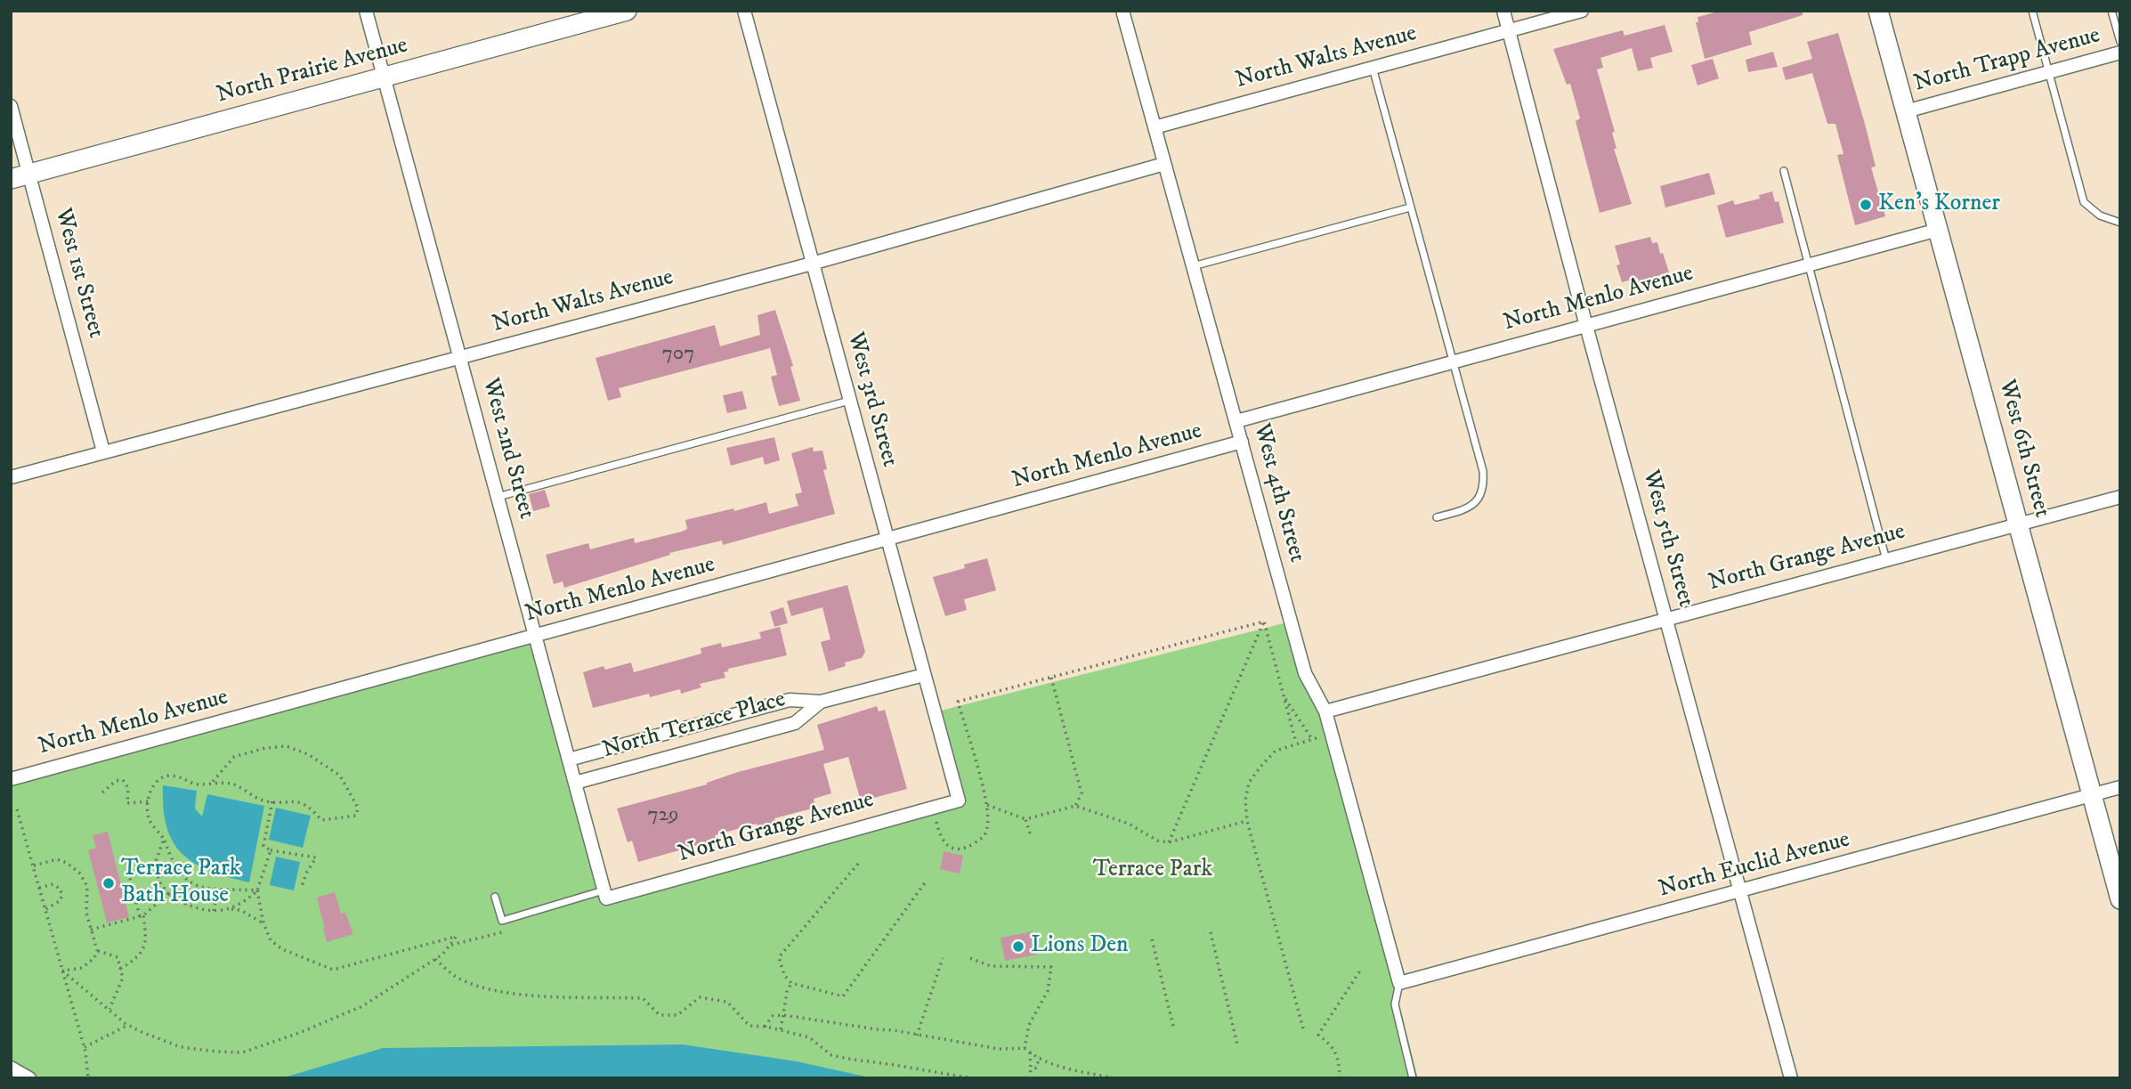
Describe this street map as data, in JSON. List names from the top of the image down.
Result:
{
  "streets": {
    "main road": ["North Prairie Avenue", "West 6th Street"],
    "street": [
      "North Walts Avenue",
      "North Trapp Avenue",
      "West 1st Street",
      "North Menlo Avenue",
      "West 3rd Street",
      "West 2nd Street",
      "West 4th Street",
      "West 5th Street",
      "North Grange Avenue",
      "North Terrace Place",
      "North Euclid Avenue"
    ]
  },
  "crossings": [
    ["North Walts Avenue", "West 1st Street"],
    ["North Walts Avenue", "West 3rd Street"],
    ["North Walts Avenue", "West 2nd Street"],
    ["North Walts Avenue", "West 4th Street"],
    ["North Walts Avenue", "West 5th Street"],
    ["North Trapp Avenue", "West 6th Street"],
    ["North Prairie Avenue", "West 1st Street"],
    ["North Prairie Avenue", "West 2nd Street"],
    ["North Menlo Avenue", "West 3rd Street"],
    ["North Menlo Avenue", "West 2nd Street"],
    ["North Menlo Avenue", "West 6th Street"],
    ["North Menlo Avenue", "West 4th Street"],
    ["North Menlo Avenue", "West 5th Street"],
    ["West 3rd Street", "North Grange Avenue"],
    ["West 3rd Street", "North Terrace Place"],
    ["West 2nd Street", "North Grange Avenue"],
    ["West 2nd Street", "North Terrace Place"],
    ["West 6th Street", "North Grange Avenue"],
    ["West 6th Street", "North Euclid Avenue"],
    ["West 4th Street", "North Grange Avenue"],
    ["West 4th Street", "North Euclid Avenue"],
    ["West 5th Street", "North Grange Avenue"],
    ["West 5th Street", "North Euclid Avenue"]
  ],
  "parks": ["Terrace Park"],
  "places": ["Ken's Korner", "Terrace Park Bath House", "Lions Den"],
  "house_numbers": ["707", "729"]
}
